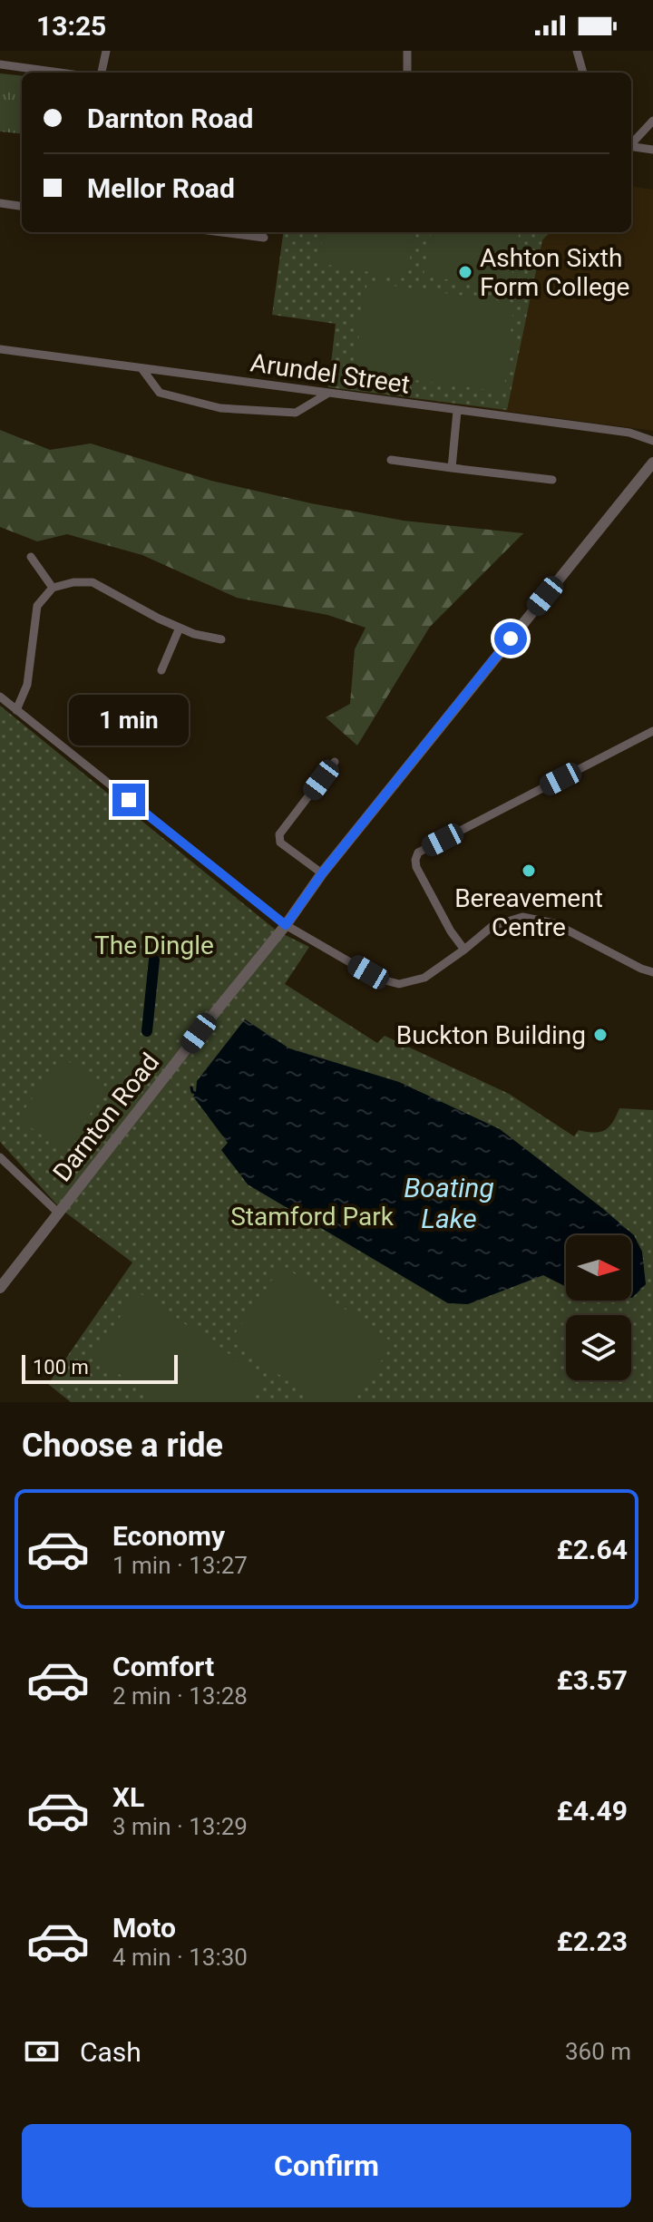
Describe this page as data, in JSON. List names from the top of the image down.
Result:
{
  "streets": {
    "street": ["Arundel Street", "Darnton Road"]
  },
  "water": ["Boating Lake"],
  "parks": ["The Dingle", "Stamford Park"],
  "places": ["Ashton Sixth Form College", "Bereavement Centre", "Buckton Building"],
  "scale_bar": "100 m",
  "north": "right",
  "page": {
    "status": "13:25",
    "banner": ["Darnton Road", "Mellor Road"],
    "bubble": "1 min",
    "scale": "100 m",
    "heading": "Choose a ride",
    "list": [
      {
        "name": "Economy",
        "note": "1 min · 13:27",
        "value": "£2.64"
      },
      {
        "name": "Comfort",
        "note": "2 min · 13:28",
        "value": "£3.57"
      },
      {
        "name": "XL",
        "note": "3 min · 13:29",
        "value": "£4.49"
      },
      {
        "name": "Moto",
        "note": "4 min · 13:30",
        "value": "£2.23"
      }
    ],
    "pay": ["Cash", "360 m"],
    "buttons": "Confirm"
  }
}
